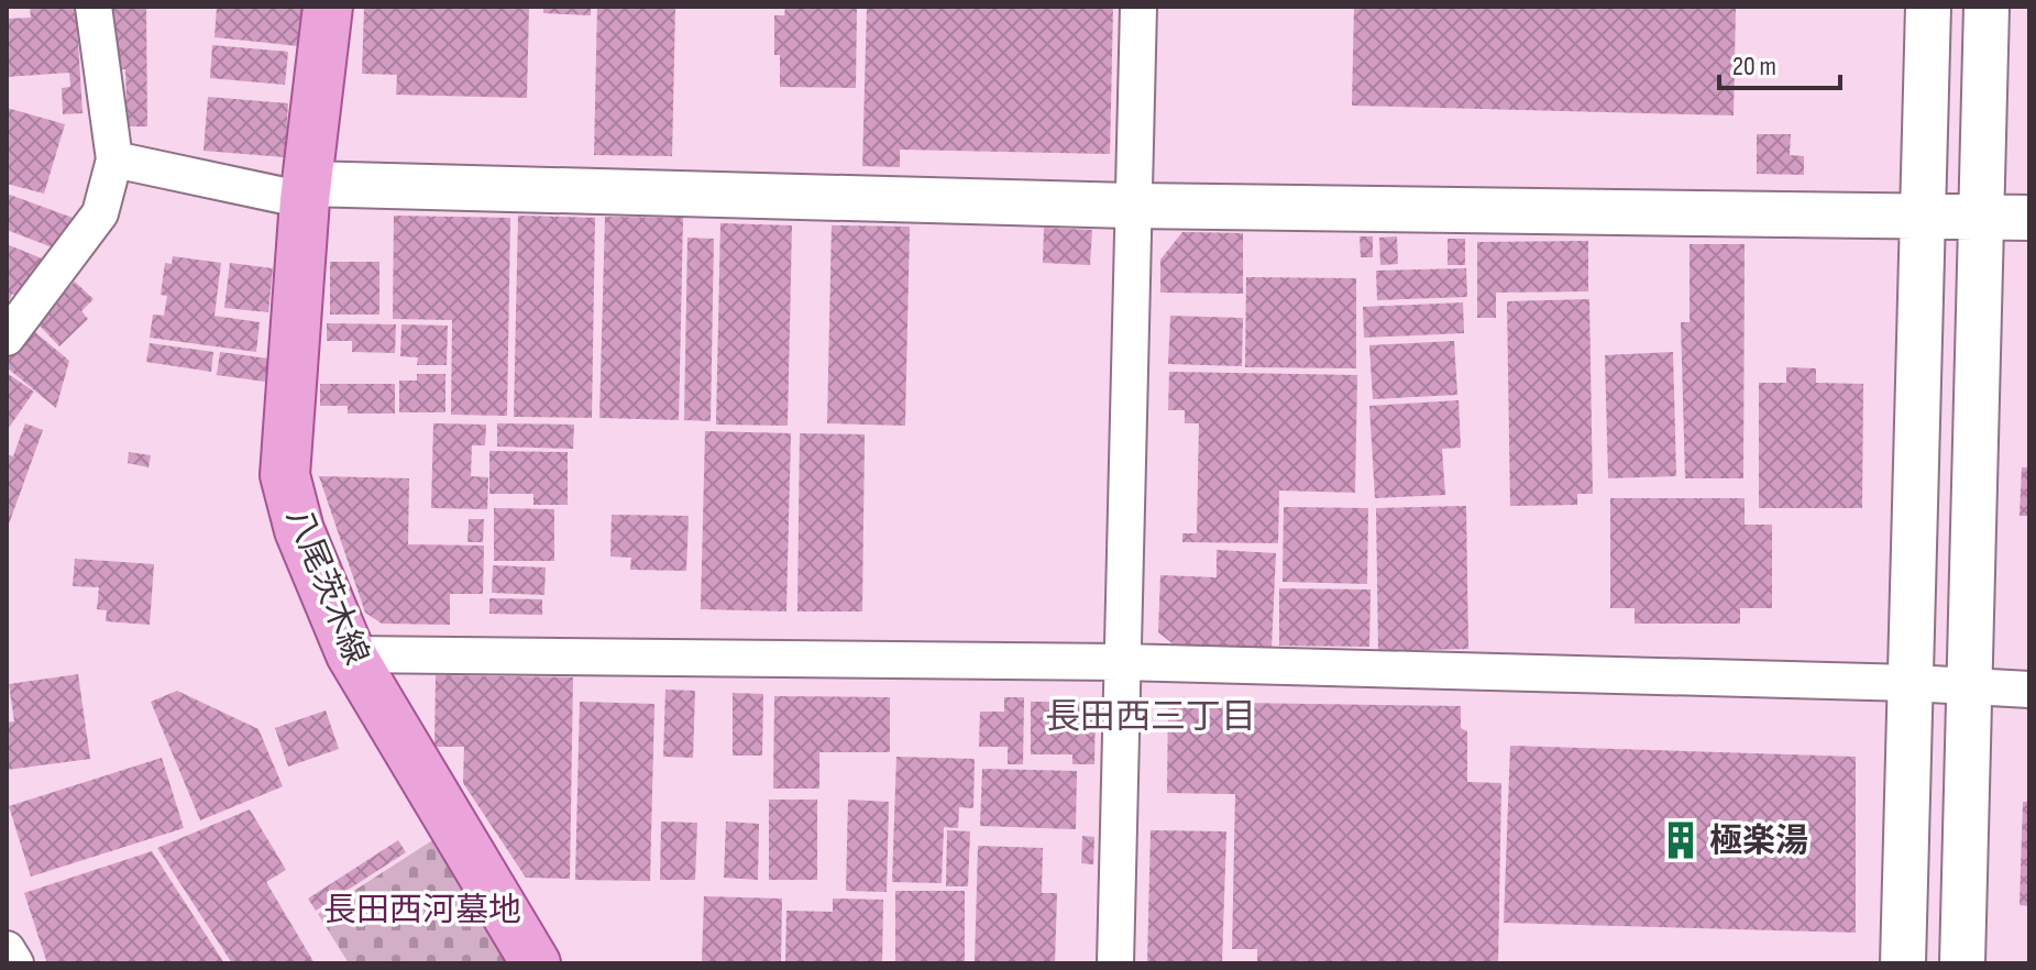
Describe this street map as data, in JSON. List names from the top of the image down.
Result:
{
  "streets": {
    "main road": ["八尾茨木線"]
  },
  "districts": ["長田西三丁目"],
  "parks": ["長田西河墓地"],
  "places": {
    "building": ["極楽湯"]
  },
  "scale_bar": "20 m"
}
